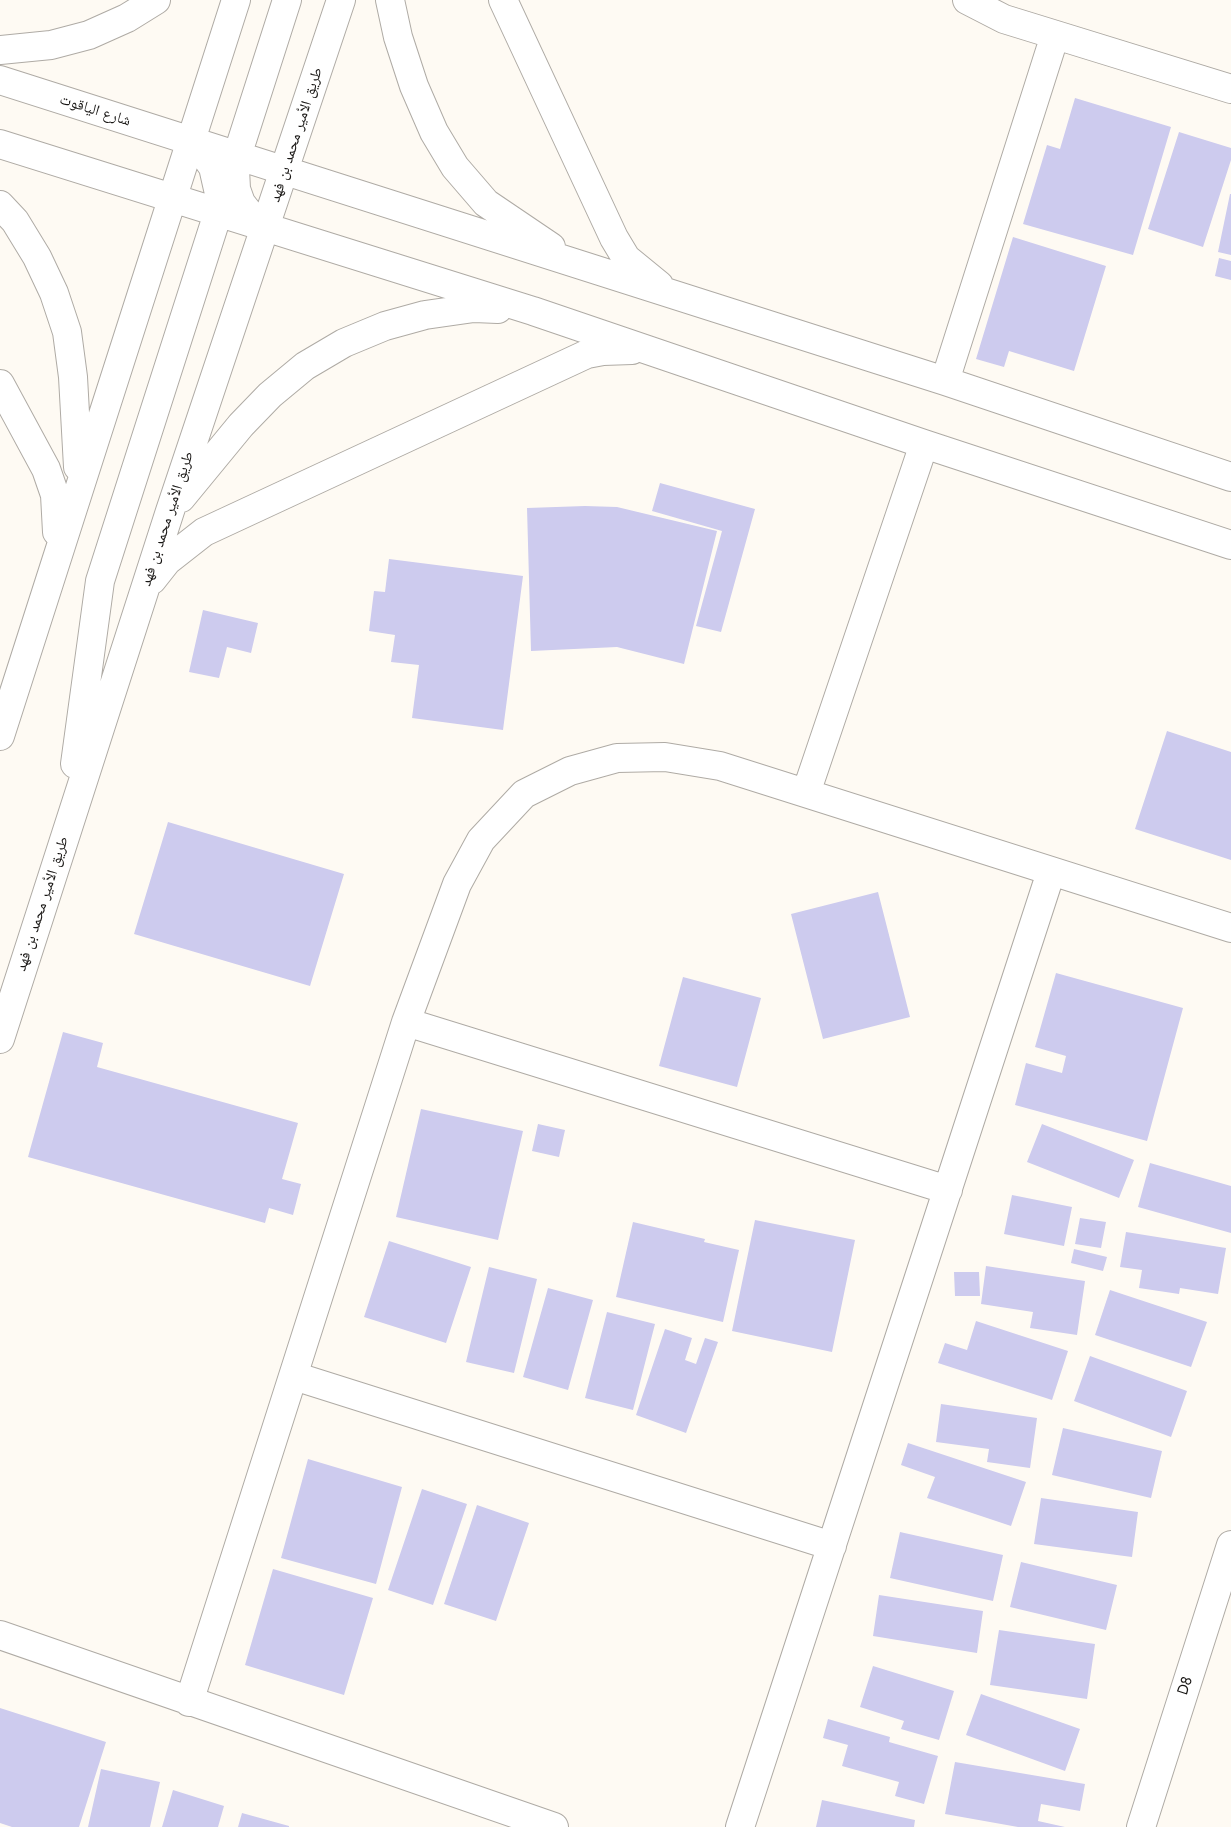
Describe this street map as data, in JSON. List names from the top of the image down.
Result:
{
  "streets": {
    "street": ["شارع الياقوت", "طريق الأمير محمد بن فهد", "D8"]
  }
}
